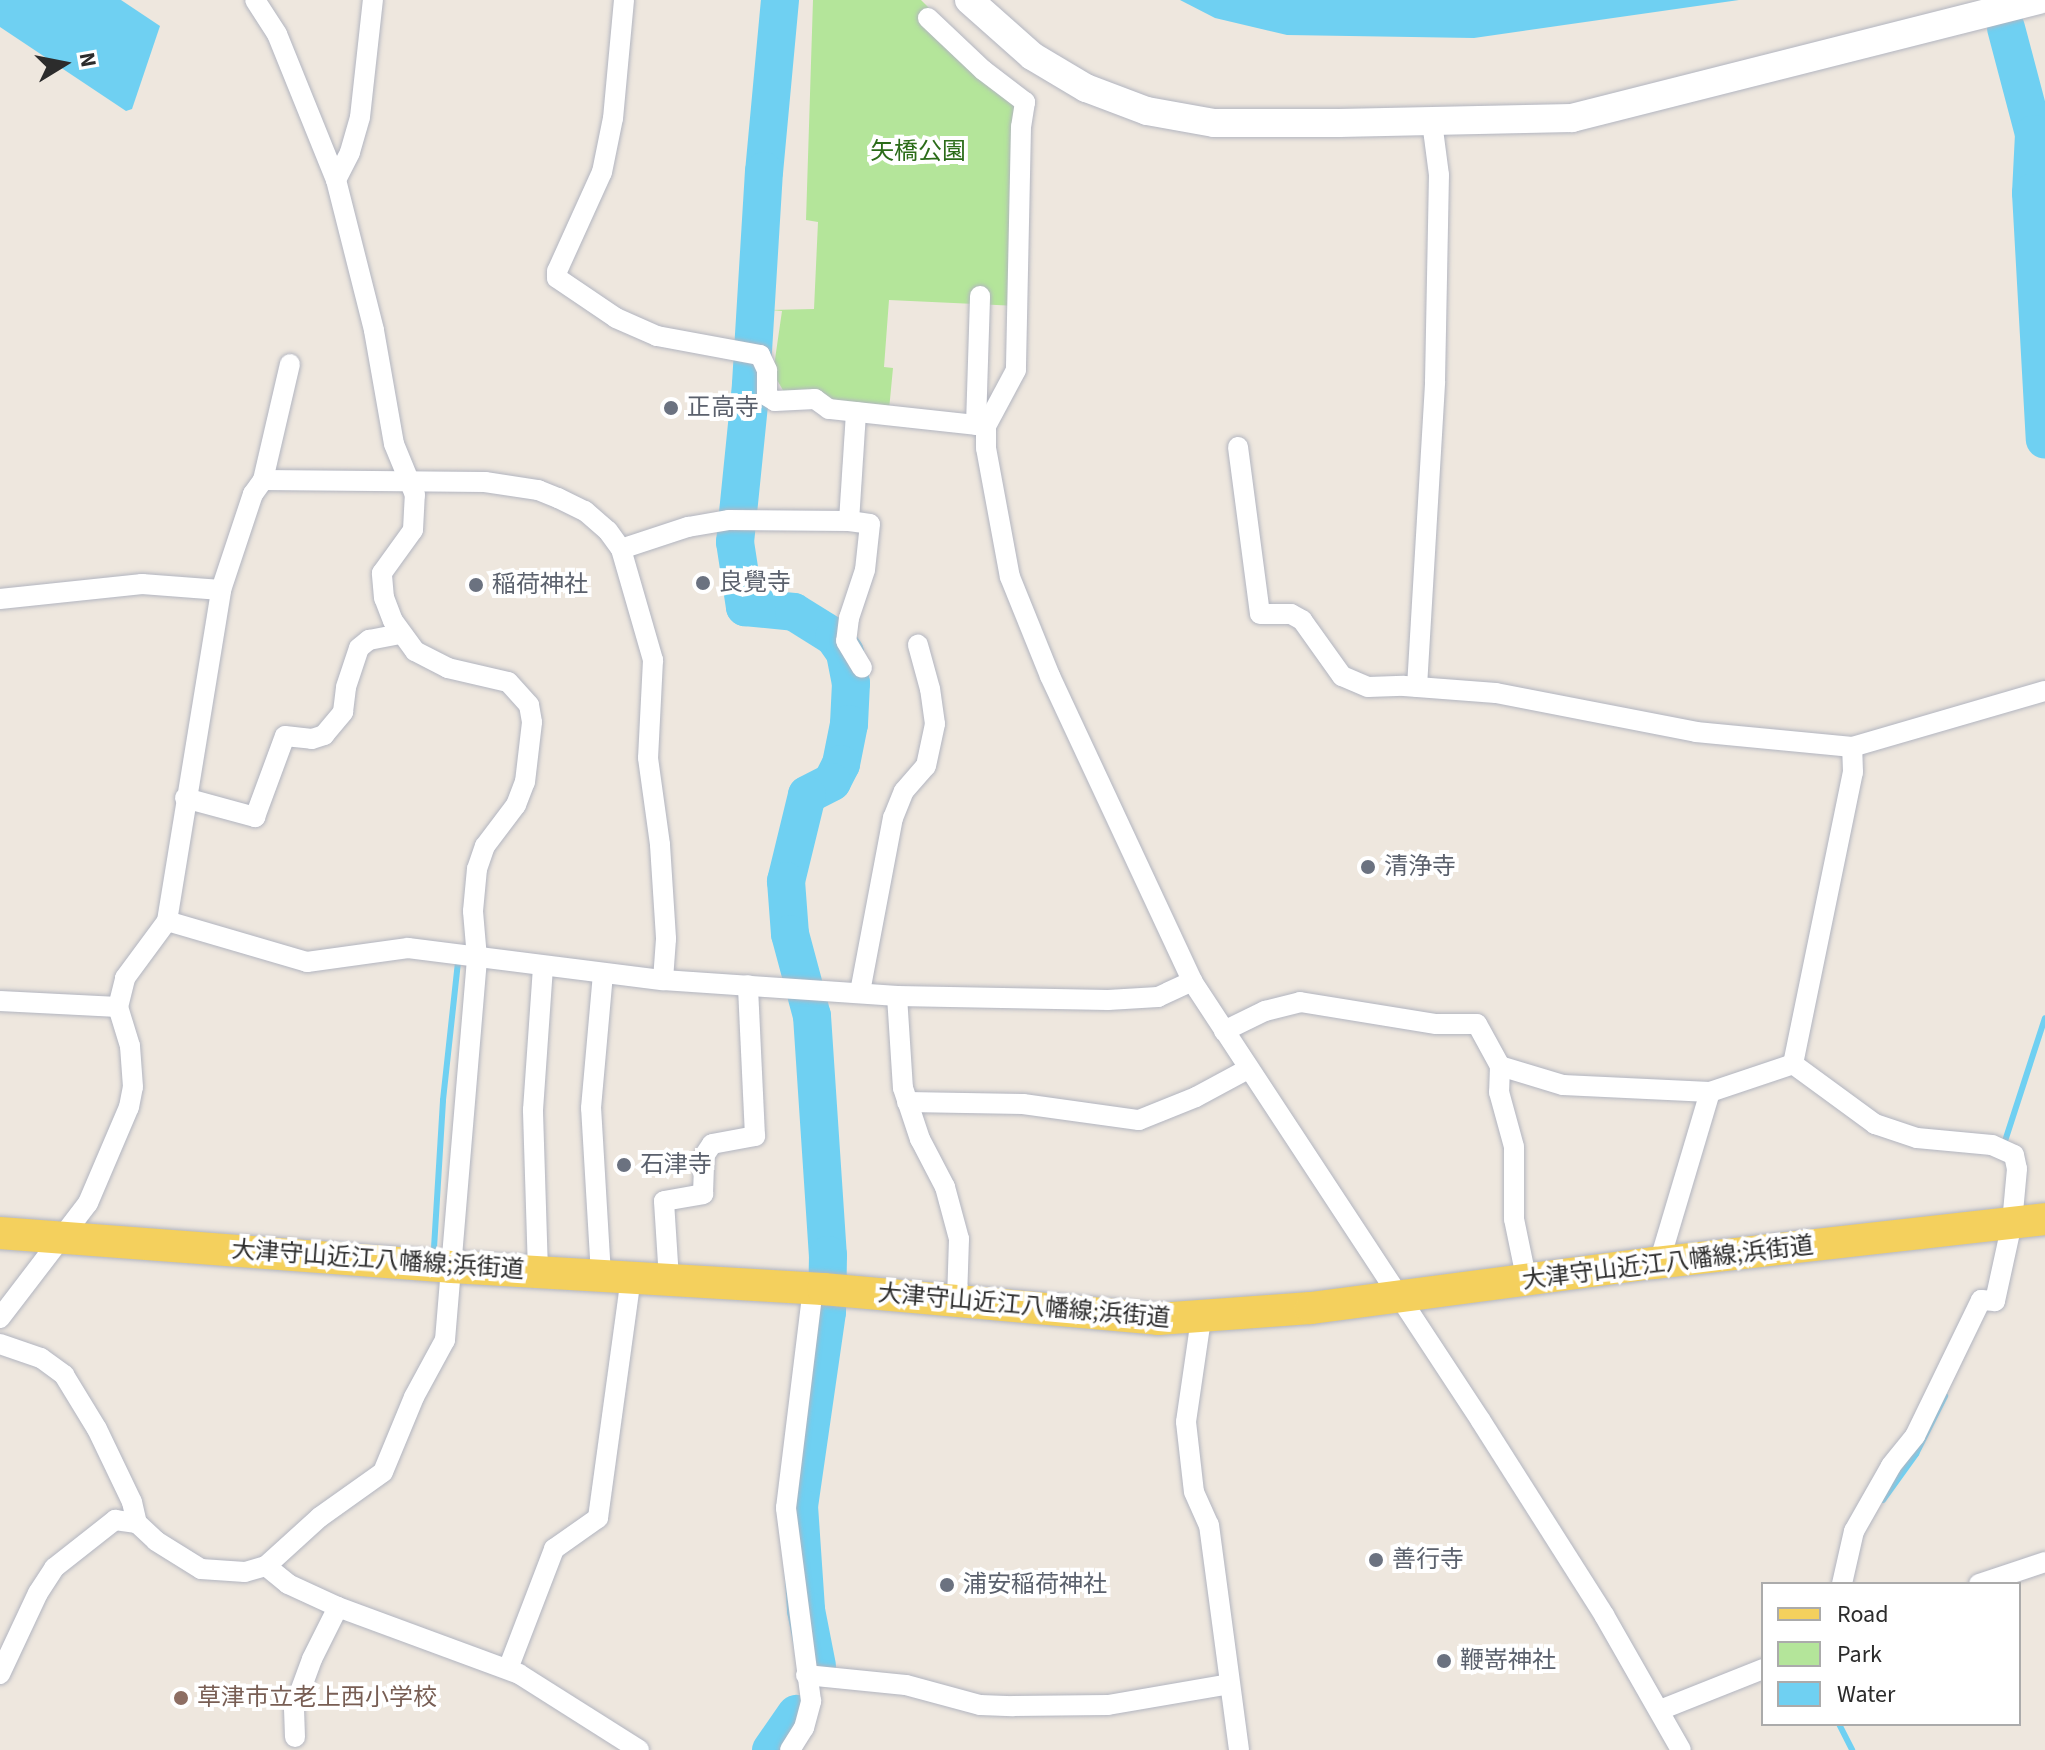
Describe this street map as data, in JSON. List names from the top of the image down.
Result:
{
  "streets": {
    "main road": ["大津守山近江八幡線;浜街道"]
  },
  "parks": ["矢橋公園"],
  "places": [
    "正高寺",
    "良覺寺",
    "稲荷神社",
    "清浄寺",
    "石津寺",
    "善行寺",
    "浦安稲荷神社",
    "鞭嵜神社",
    "草津市立老上西小学校"
  ],
  "legend": ["Road", "Park", "Water"],
  "north": "right"
}
